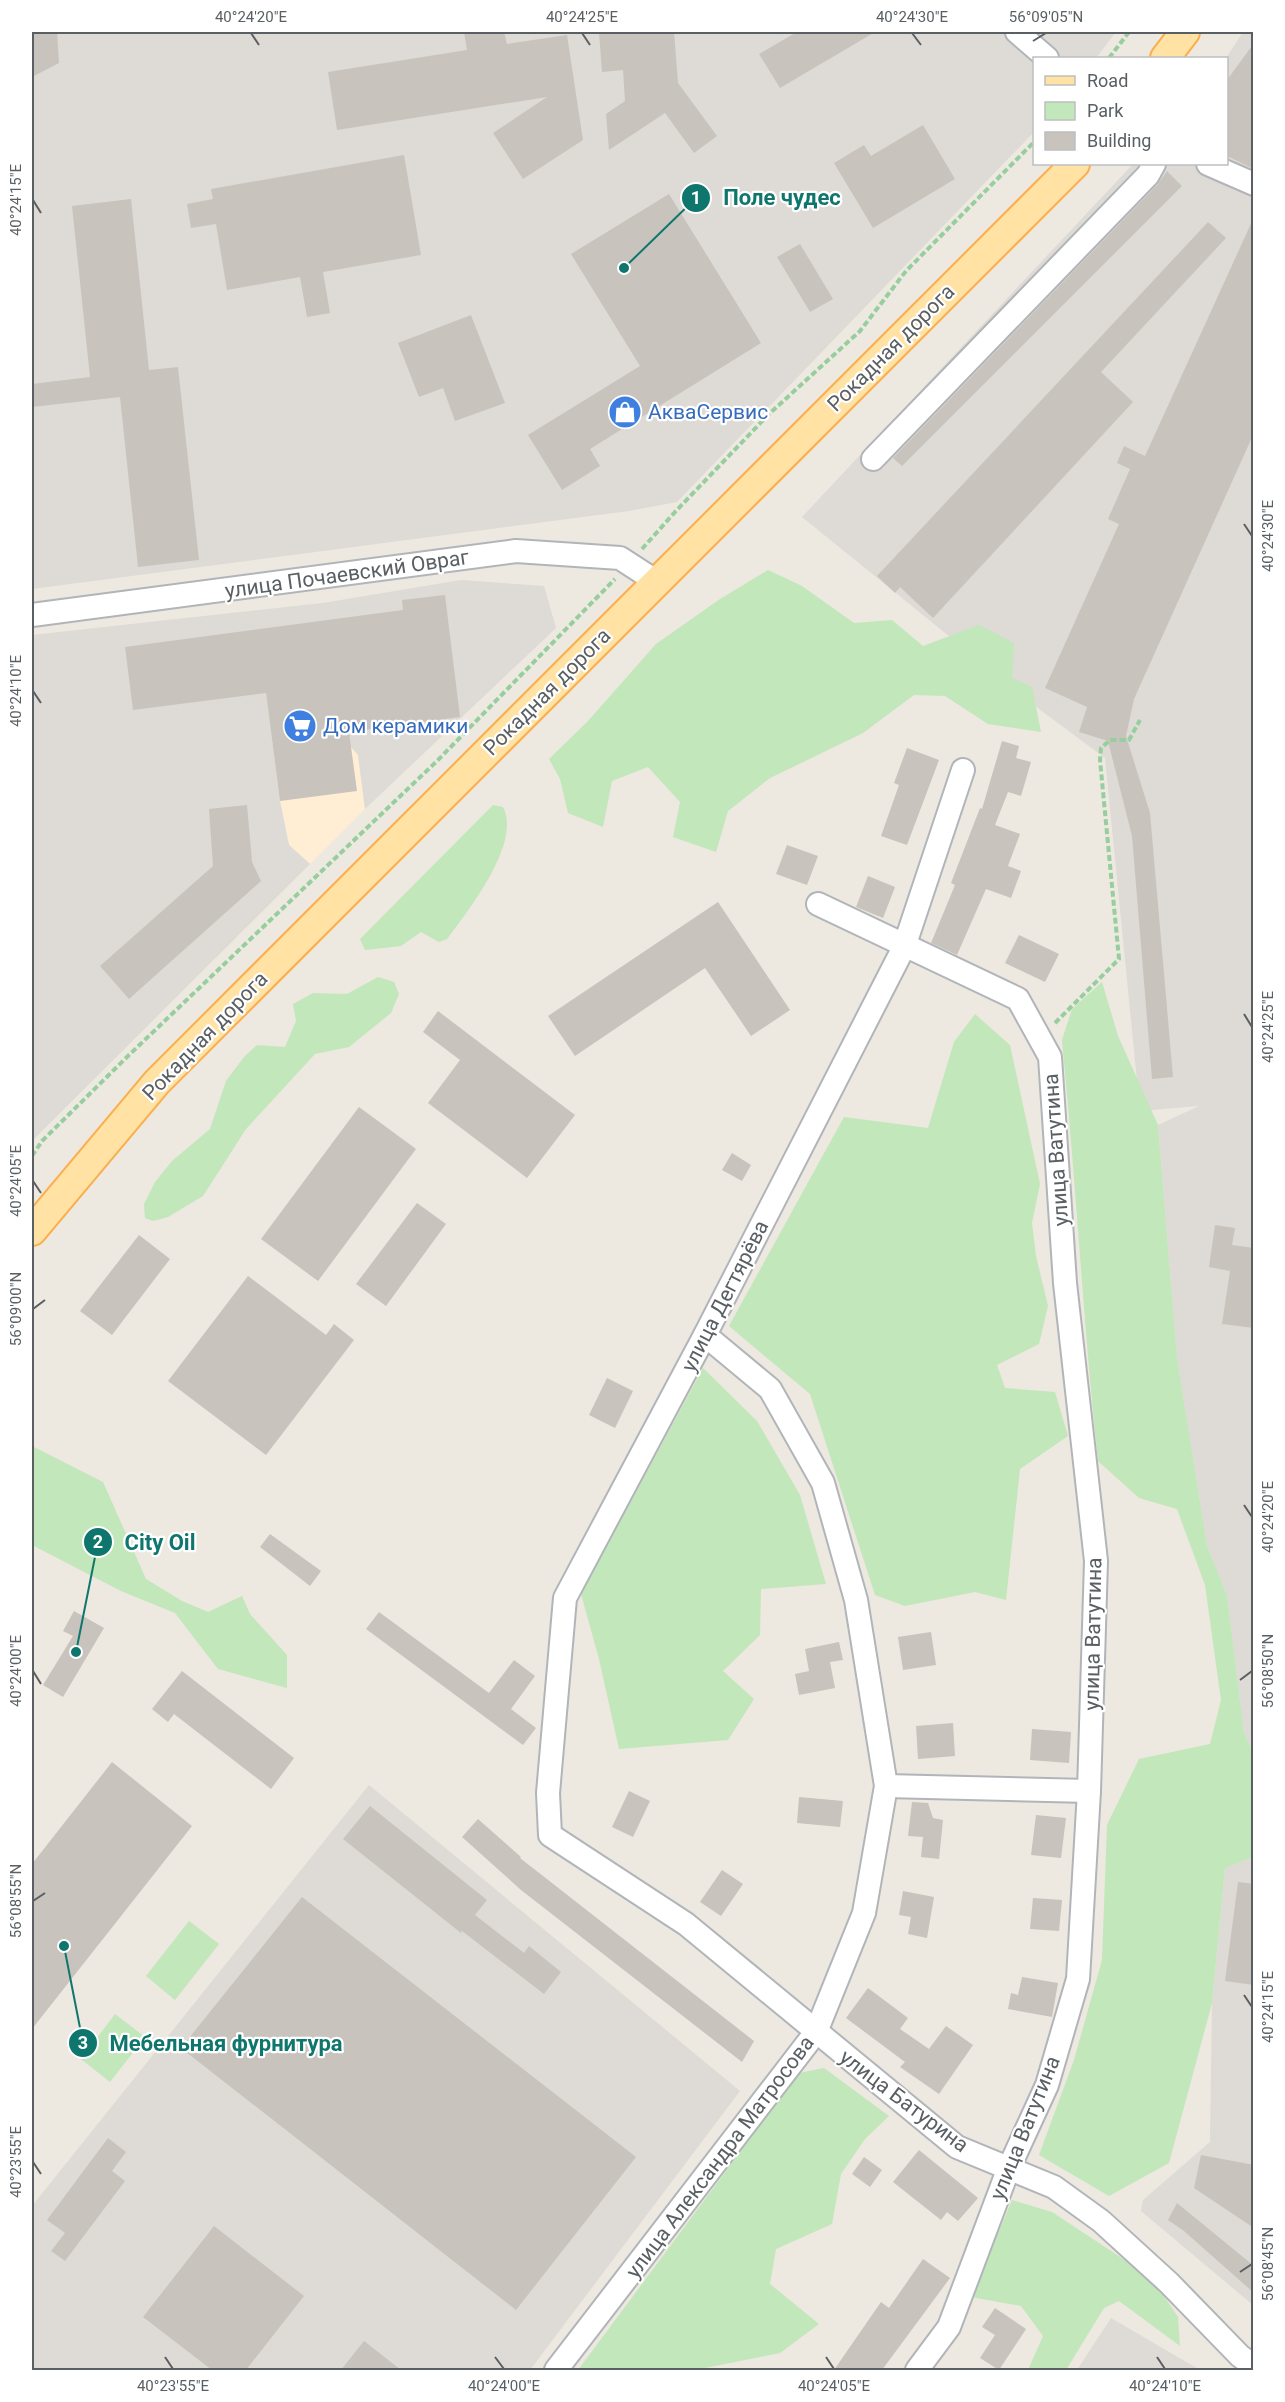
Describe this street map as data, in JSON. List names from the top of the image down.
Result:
{
  "streets": {
    "main road": ["Рокадная дорога"],
    "street": [
      "улица Почаевский Овраг",
      "улица Ватутина",
      "улица Дегтярёва",
      "улица Батурина",
      "улица Александра Матросова"
    ]
  },
  "crossings": [
    ["Рокадная дорога", "улица Почаевский Овраг"],
    ["улица Ватутина", "улица Дегтярёва"],
    ["улица Ватутина", "улица Батурина"],
    ["улица Дегтярёва", "улица Батурина"],
    ["улица Дегтярёва", "улица Александра Матросова"],
    ["улица Батурина", "улица Александра Матросова"]
  ],
  "places": {
    "other": ["Поле чудес", "City Oil", "Мебельная фурнитура"],
    "shop": ["АкваСервис"],
    "supermarket": ["Дом керамики"]
  },
  "legend": ["Road", "Park", "Building"],
  "coordinates": [
    "40°24'20\"E",
    "40°24'25\"E",
    "40°24'30\"E",
    "56°09'05\"N",
    "40°24'15\"E",
    "40°24'10\"E",
    "40°24'05\"E",
    "56°09'00\"N",
    "40°24'00\"E",
    "56°08'50\"N",
    "56°08'55\"N",
    "40°23'55\"E",
    "56°08'45\"N"
  ]
}
